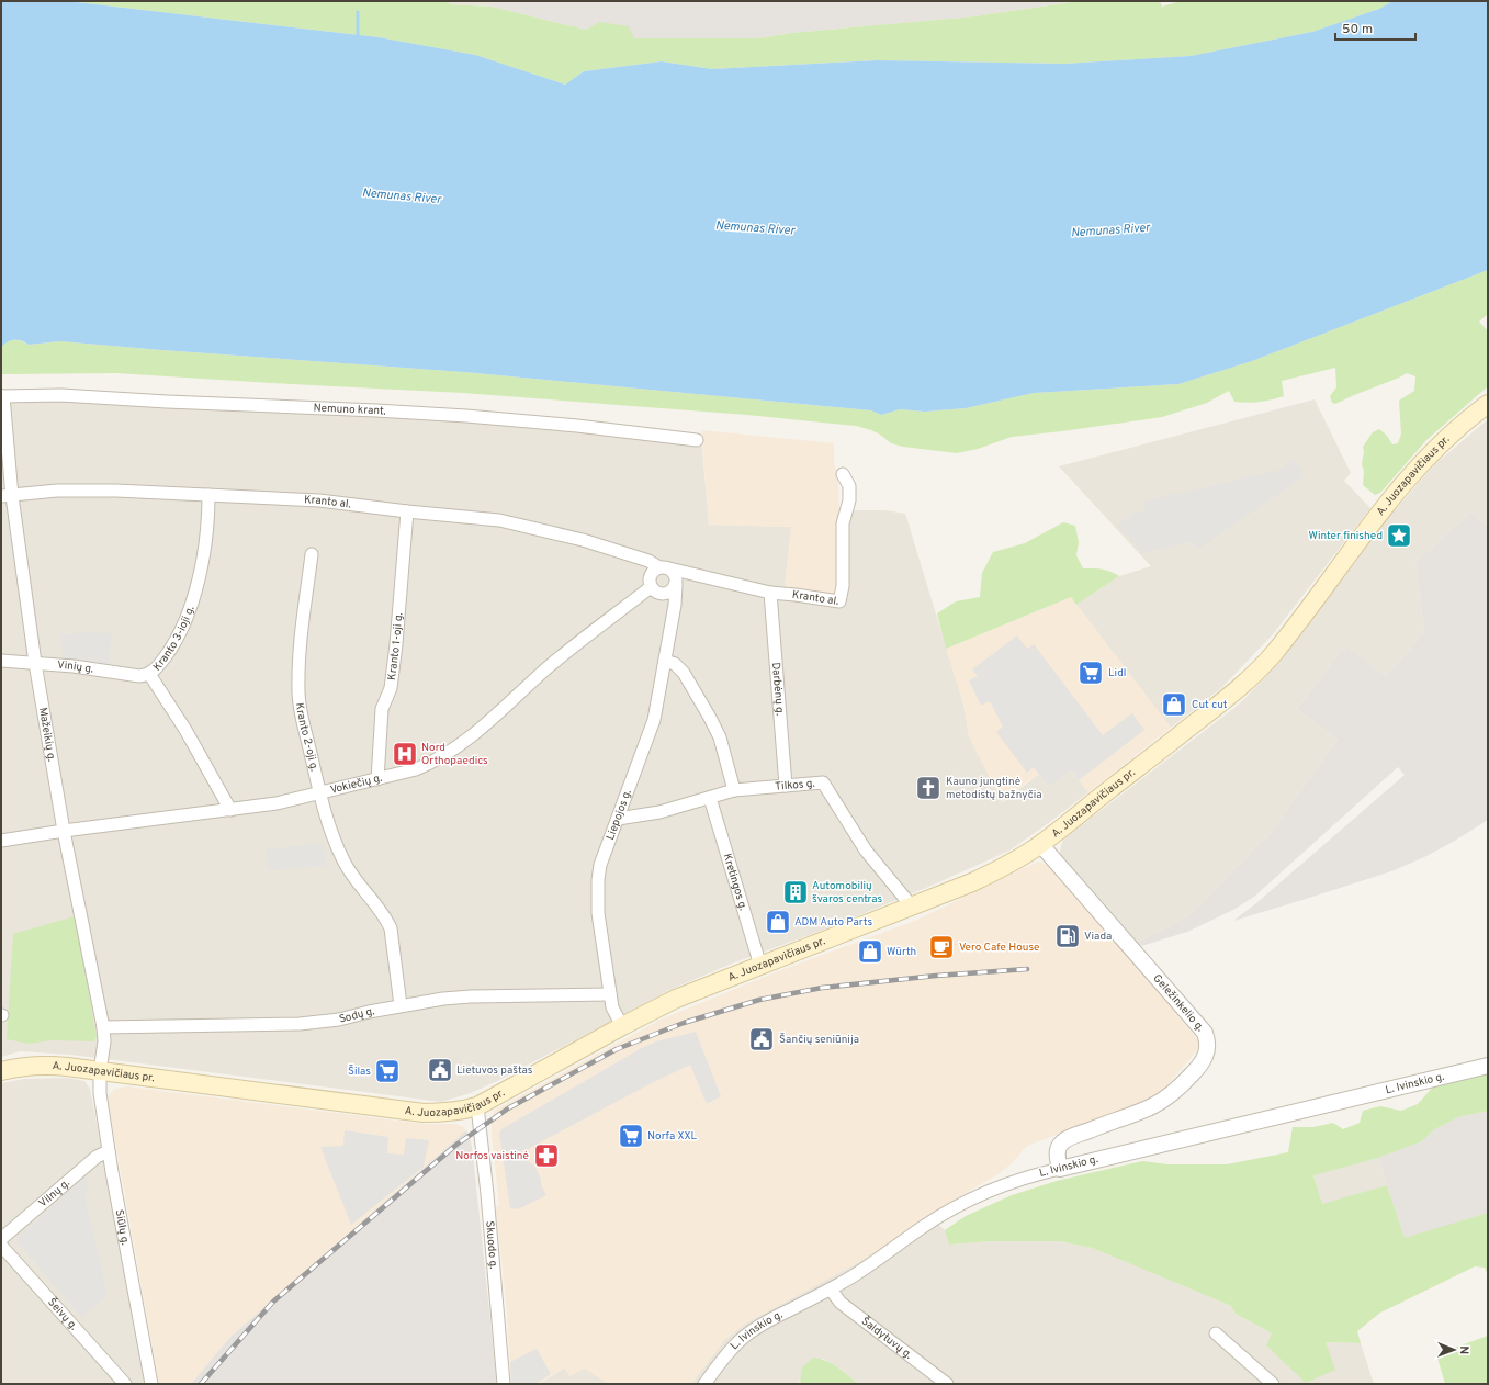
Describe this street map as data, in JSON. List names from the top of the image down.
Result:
{
  "streets": {
    "main road": ["A. Juozapavičiaus pr."],
    "street": [
      "Nemuno krant.",
      "Kranto al.",
      "Kranto 3-ioji g.",
      "Kranto 1-oji g.",
      "Vinių g.",
      "Darbėnų g.",
      "Mažeikių g.",
      "Kranto 2-oji g.",
      "Vokiečių g.",
      "Tilkos g.",
      "Liepojos g.",
      "Kretingos g.",
      "Geležinkelio g.",
      "Sodų g.",
      "L. Ivinskio g.",
      "Vilnų g.",
      "Siūlų g.",
      "Skuodo g.",
      "Šeivų g.",
      "Šaldytuvų g."
    ]
  },
  "crossings": [
    ["Nemuno krant.", "Mažeikių g."],
    ["A. Juozapavičiaus pr.", "Mažeikių g."],
    ["A. Juozapavičiaus pr.", "Tilkos g."],
    ["A. Juozapavičiaus pr.", "Liepojos g."],
    ["A. Juozapavičiaus pr.", "Kretingos g."],
    ["A. Juozapavičiaus pr.", "Geležinkelio g."],
    ["A. Juozapavičiaus pr.", "Siūlų g."],
    ["A. Juozapavičiaus pr.", "Skuodo g."],
    ["Kranto al.", "Kranto 3-ioji g."],
    ["Kranto al.", "Kranto 1-oji g."],
    ["Kranto al.", "Darbėnų g."],
    ["Kranto al.", "Mažeikių g."],
    ["Kranto al.", "Vokiečių g."],
    ["Kranto al.", "Liepojos g."],
    ["Kranto 3-ioji g.", "Vinių g."],
    ["Kranto 3-ioji g.", "Vokiečių g."],
    ["Kranto 1-oji g.", "Vokiečių g."],
    ["Vinių g.", "Mažeikių g."],
    ["Darbėnų g.", "Tilkos g."],
    ["Mažeikių g.", "Vokiečių g."],
    ["Mažeikių g.", "Sodų g."],
    ["Mažeikių g.", "Siūlų g."],
    ["Kranto 2-oji g.", "Vokiečių g."],
    ["Kranto 2-oji g.", "Sodų g."],
    ["Vokiečių g.", "Liepojos g."],
    ["Tilkos g.", "Liepojos g."],
    ["Tilkos g.", "Kretingos g."],
    ["Liepojos g.", "Sodų g."],
    ["Geležinkelio g.", "L. Ivinskio g."],
    ["L. Ivinskio g.", "Šaldytuvų g."],
    ["Vilnų g.", "Siūlų g."]
  ],
  "water": ["Nemunas River"],
  "places": {
    "place": ["Winter finished"],
    "supermarket": ["Lidl", "Šilas", "Norfa XXL"],
    "shop": ["Cut cut", "ADM Auto Parts", "Würth"],
    "hospital": ["Nord Orthopaedics"],
    "church": ["Kauno jungtinė metodistų bažnyčia"],
    "building": ["Automobilių švaros centras"],
    "fuel station": ["Viada"],
    "cafe": ["Vero Cafe House"],
    "public building": ["Šančių seniūnija", "Lietuvos paštas"],
    "pharmacy": ["Norfos vaistinė"]
  },
  "scale_bar": "50 m",
  "north": "right"
}
